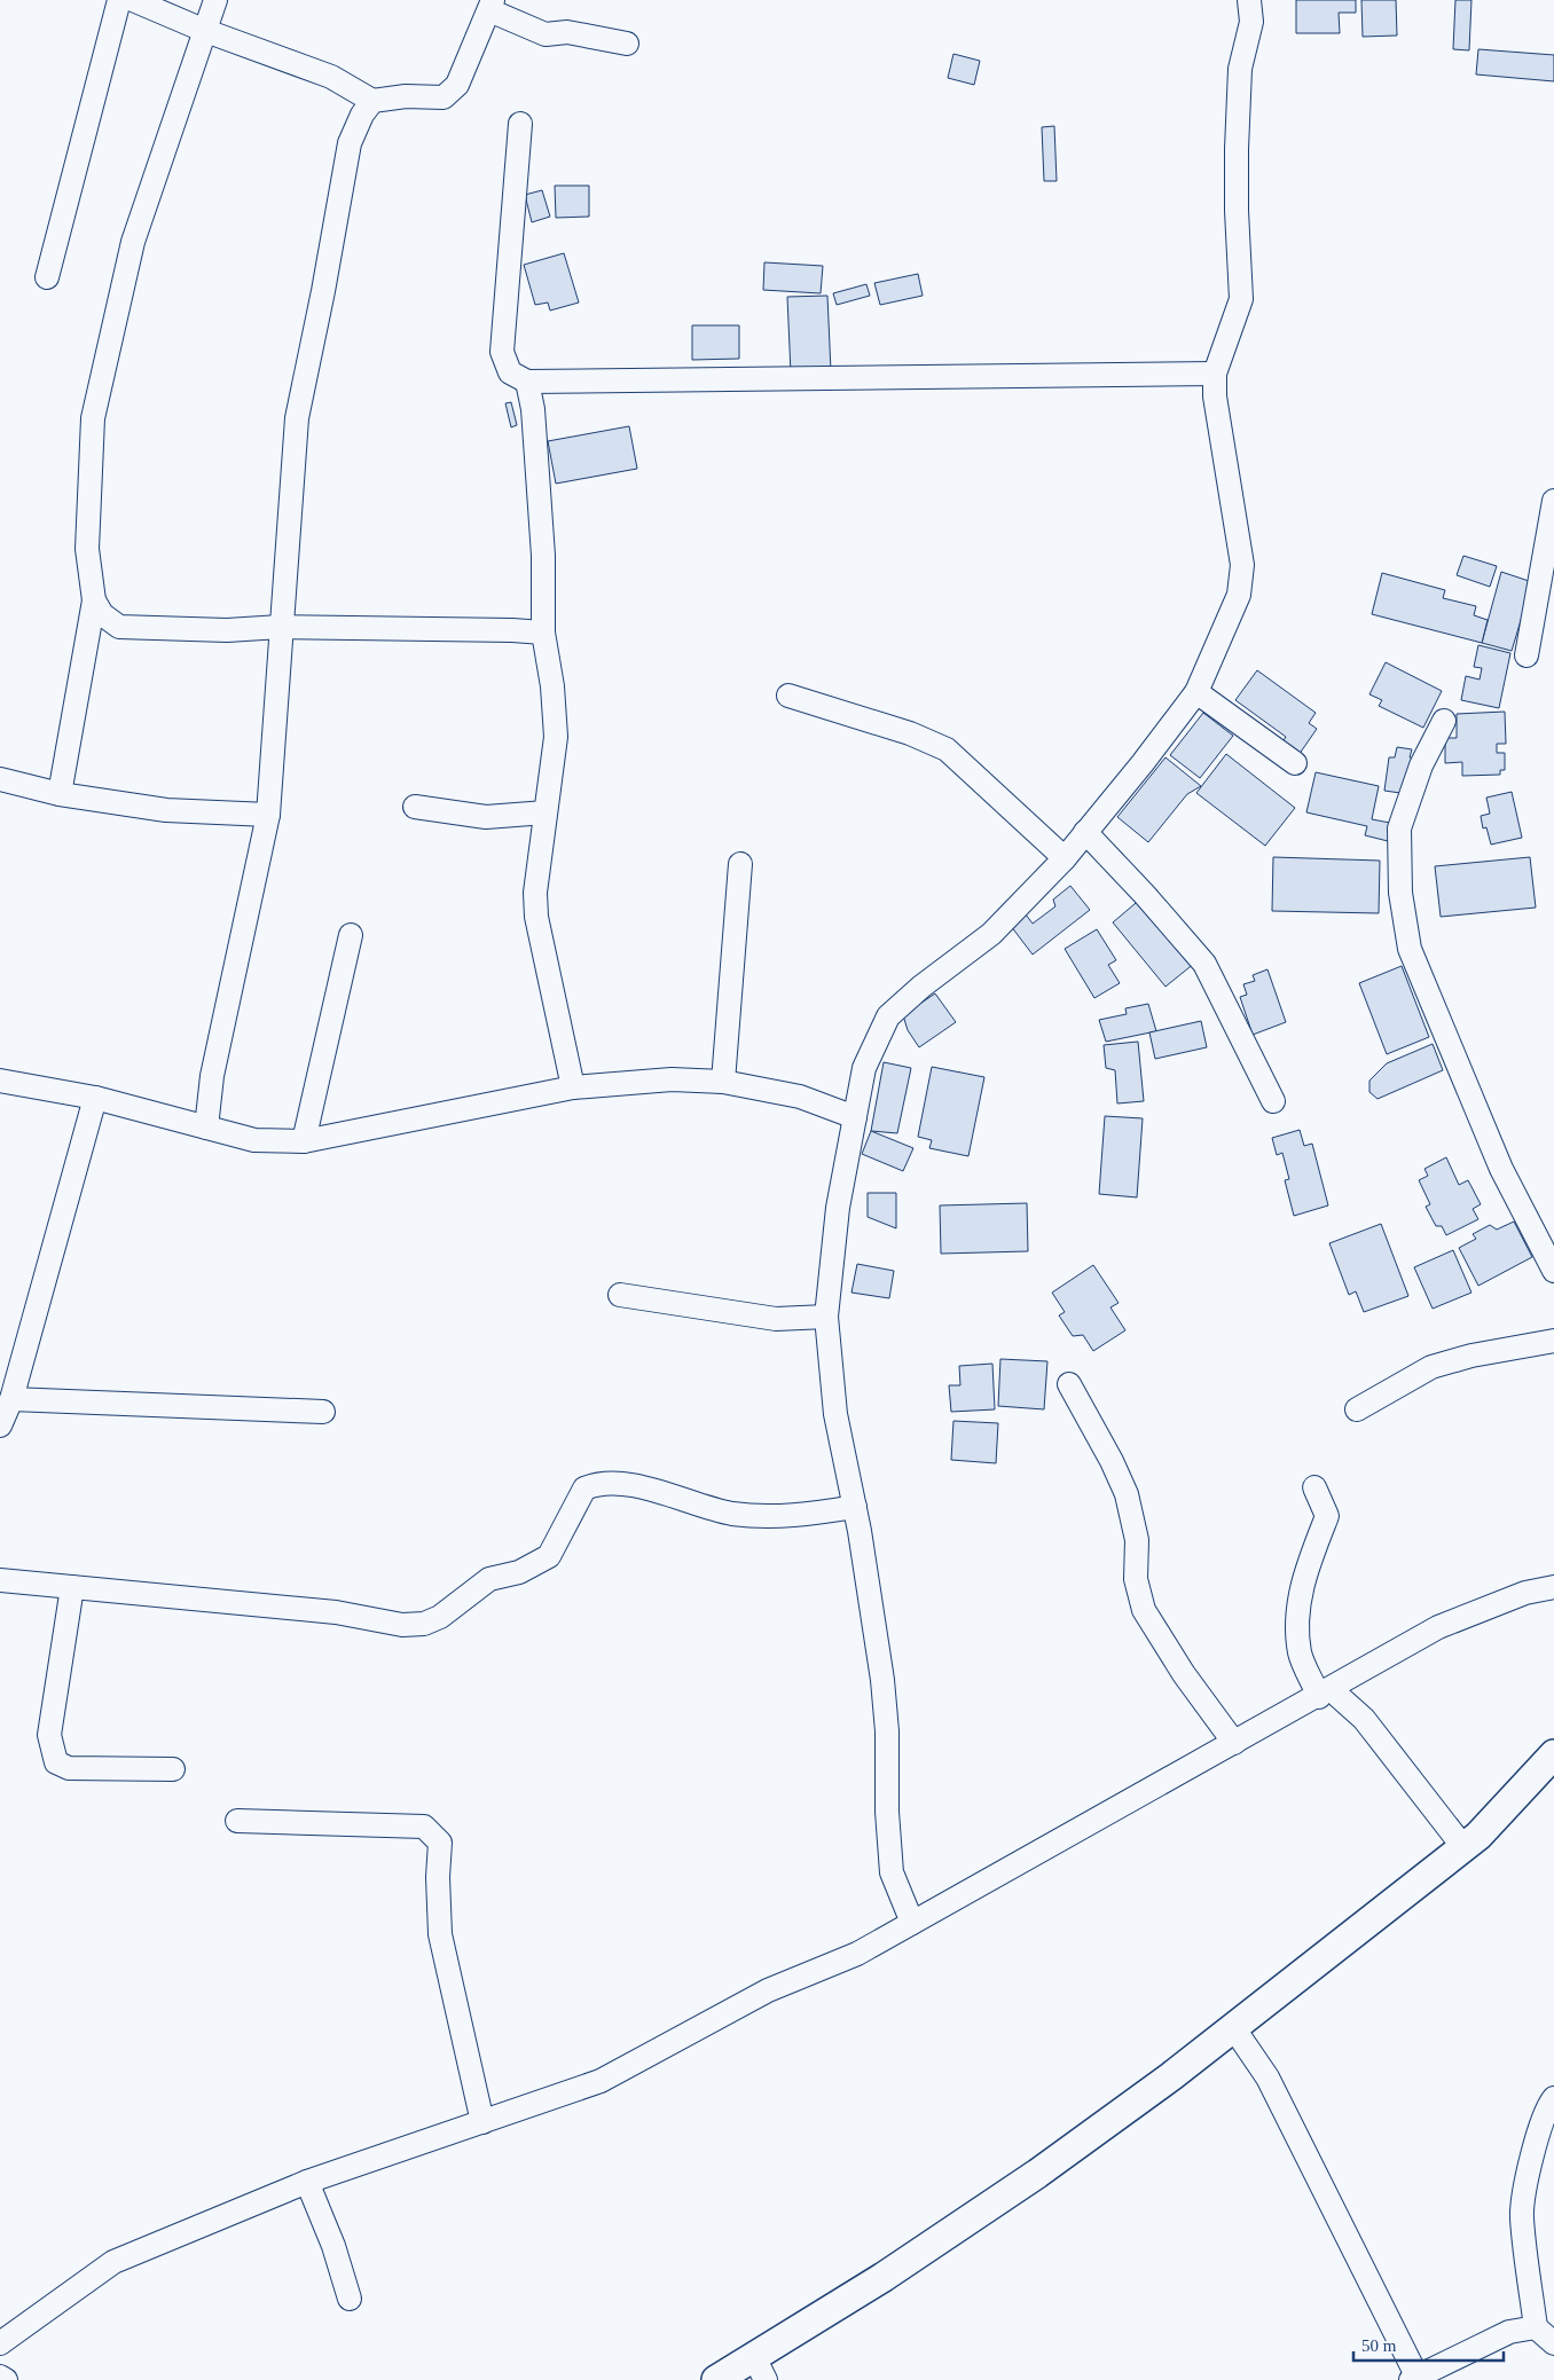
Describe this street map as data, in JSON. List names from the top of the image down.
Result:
{
  "scale_bar": "50 m"
}
